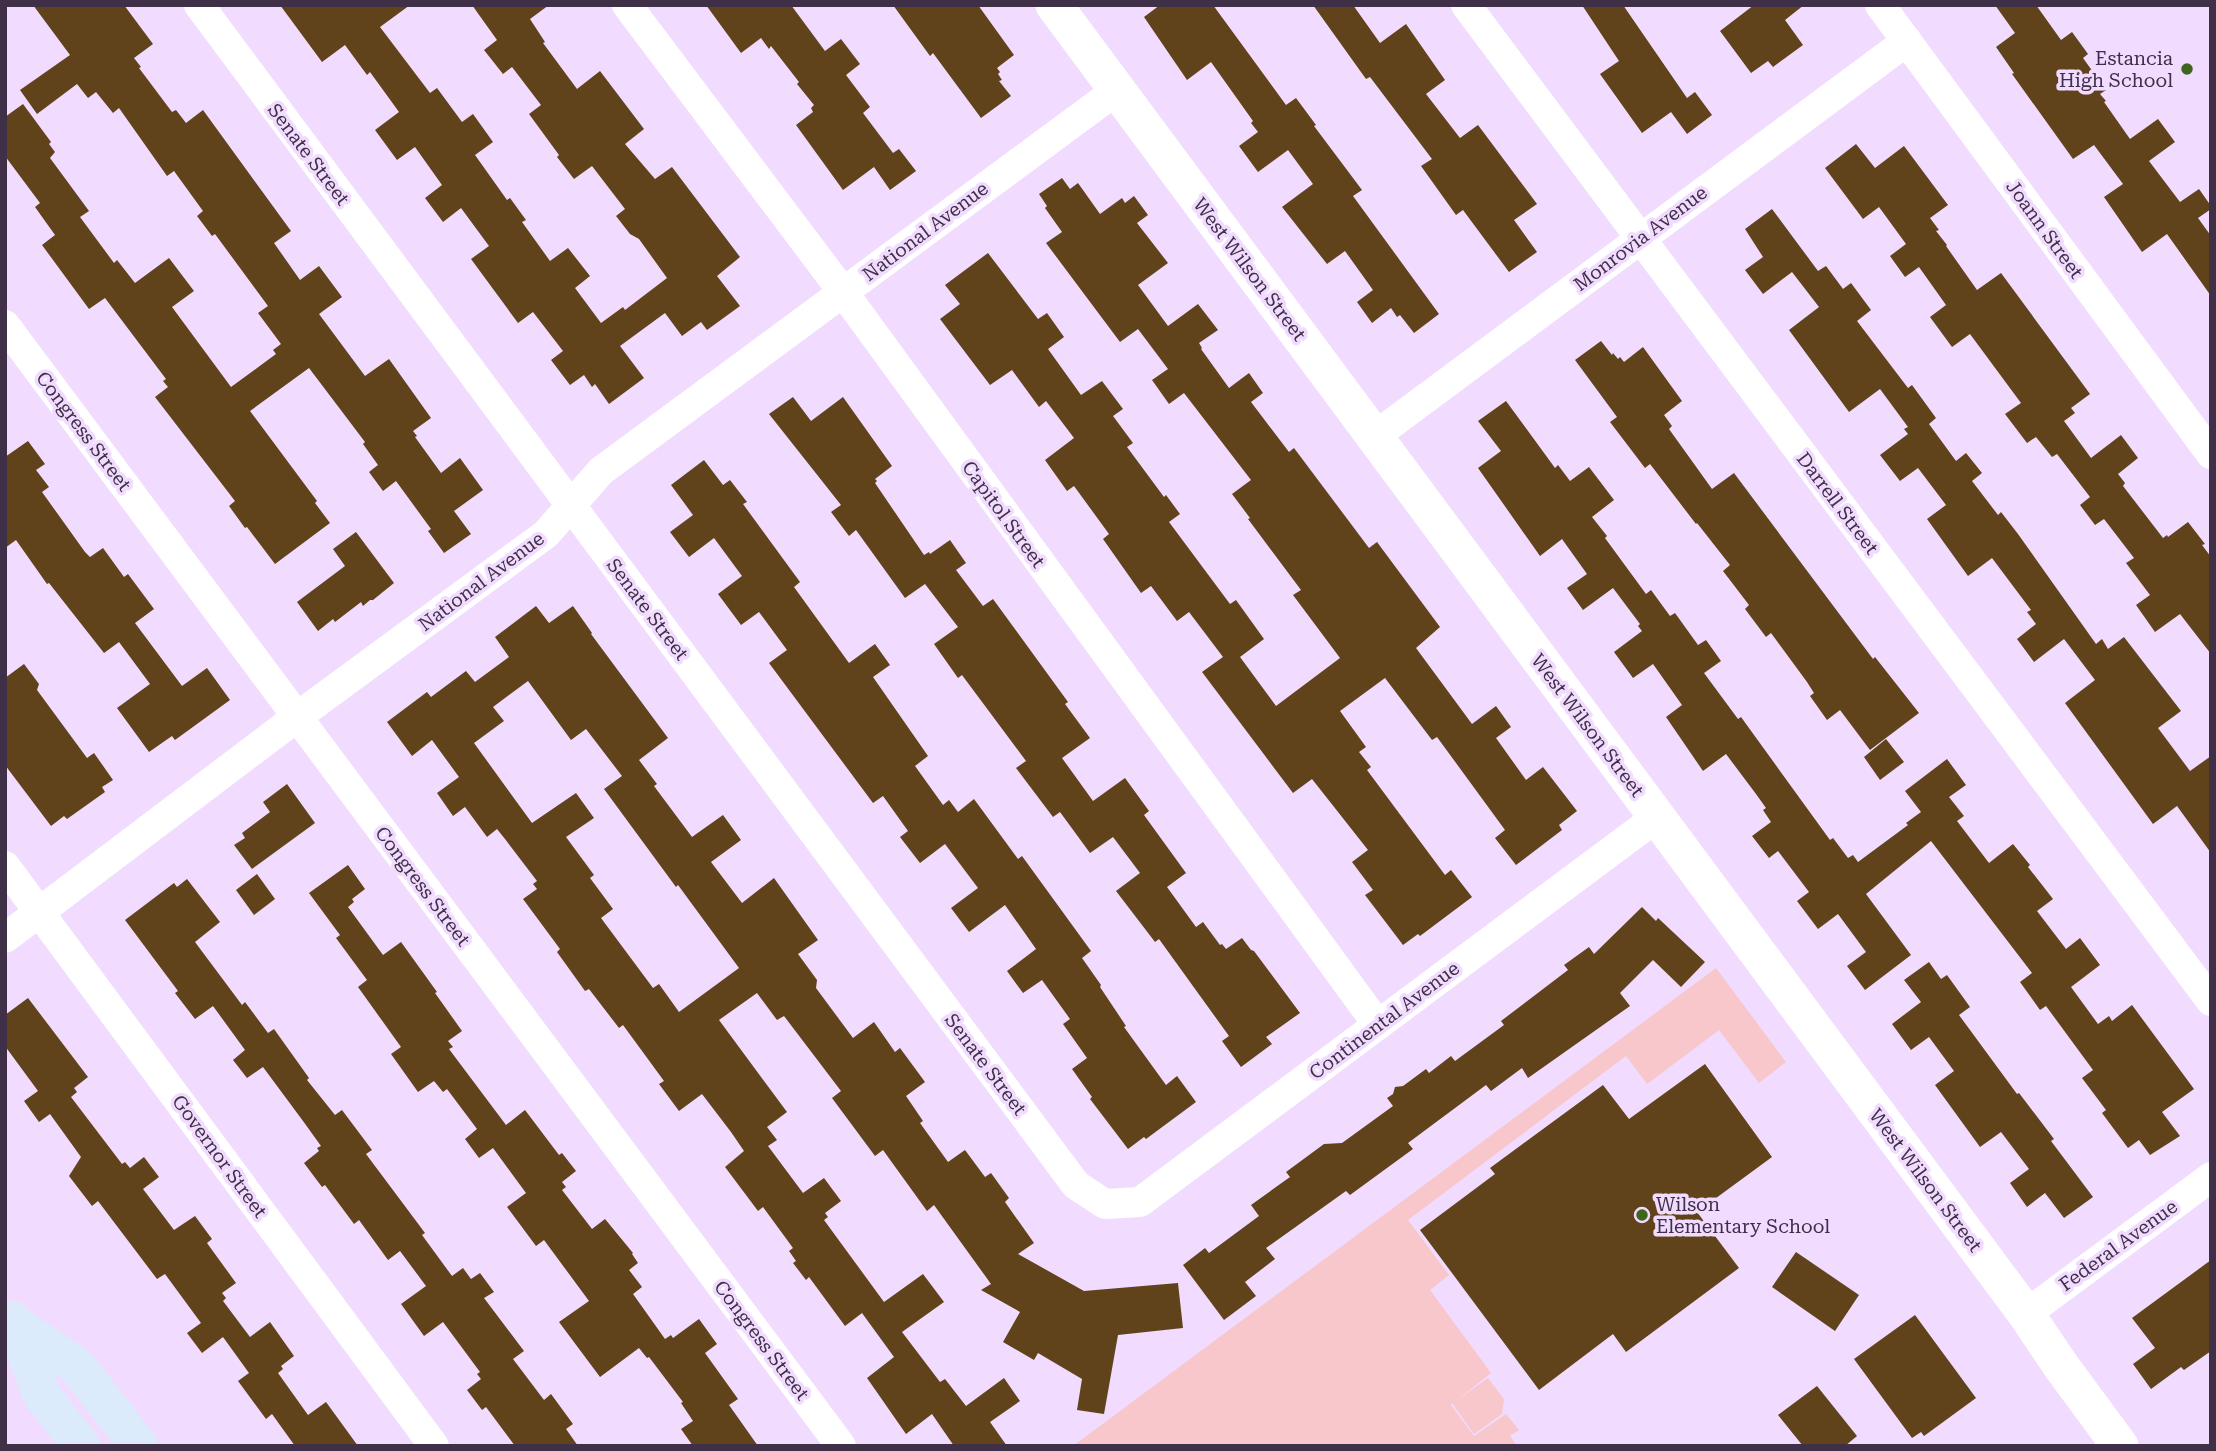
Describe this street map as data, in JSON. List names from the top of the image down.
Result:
{
  "streets": {
    "street": [
      "Senate Street",
      "Joann Street",
      "National Avenue",
      "Monrovia Avenue",
      "West Wilson Street",
      "Congress Street",
      "Darrell Street",
      "Capitol Street",
      "Continental Avenue",
      "Governor Street",
      "Federal Avenue"
    ]
  },
  "crossings": [
    ["Senate Street", "National Avenue"],
    ["Senate Street", "Continental Avenue"],
    ["Joann Street", "Monrovia Avenue"],
    ["National Avenue", "West Wilson Street"],
    ["National Avenue", "Congress Street"],
    ["National Avenue", "Capitol Street"],
    ["National Avenue", "Governor Street"],
    ["Monrovia Avenue", "West Wilson Street"],
    ["Monrovia Avenue", "Darrell Street"],
    ["West Wilson Street", "Continental Avenue"],
    ["West Wilson Street", "Federal Avenue"],
    ["Capitol Street", "Continental Avenue"]
  ],
  "places": ["Estancia High School", "Wilson Elementary School"]
}
